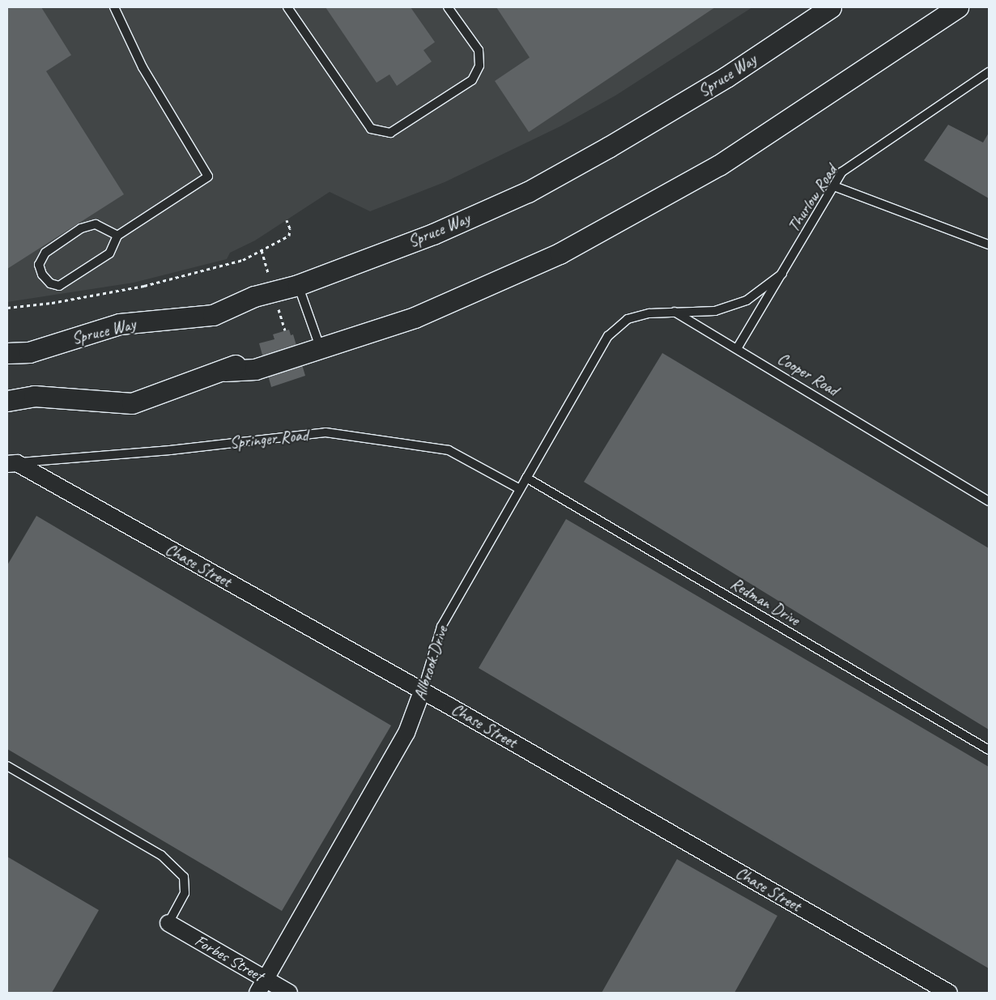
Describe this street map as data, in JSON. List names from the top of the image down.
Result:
{
  "streets": {
    "street": [
      "Spruce Way",
      "Chase Street",
      "Allbrook Drive",
      "Forbes Street"
    ],
    "lane": [
      "Thurlow Road",
      "Cooper Road",
      "Springer Road",
      "Redman Drive"
    ]
  },
  "crossings": [
    ["Thurlow Road", "Cooper Road"],
    ["Cooper Road", "Allbrook Drive"],
    ["Springer Road", "Chase Street"],
    ["Springer Road", "Allbrook Drive"],
    ["Chase Street", "Allbrook Drive"],
    ["Redman Drive", "Allbrook Drive"],
    ["Allbrook Drive", "Forbes Street"]
  ]
}
